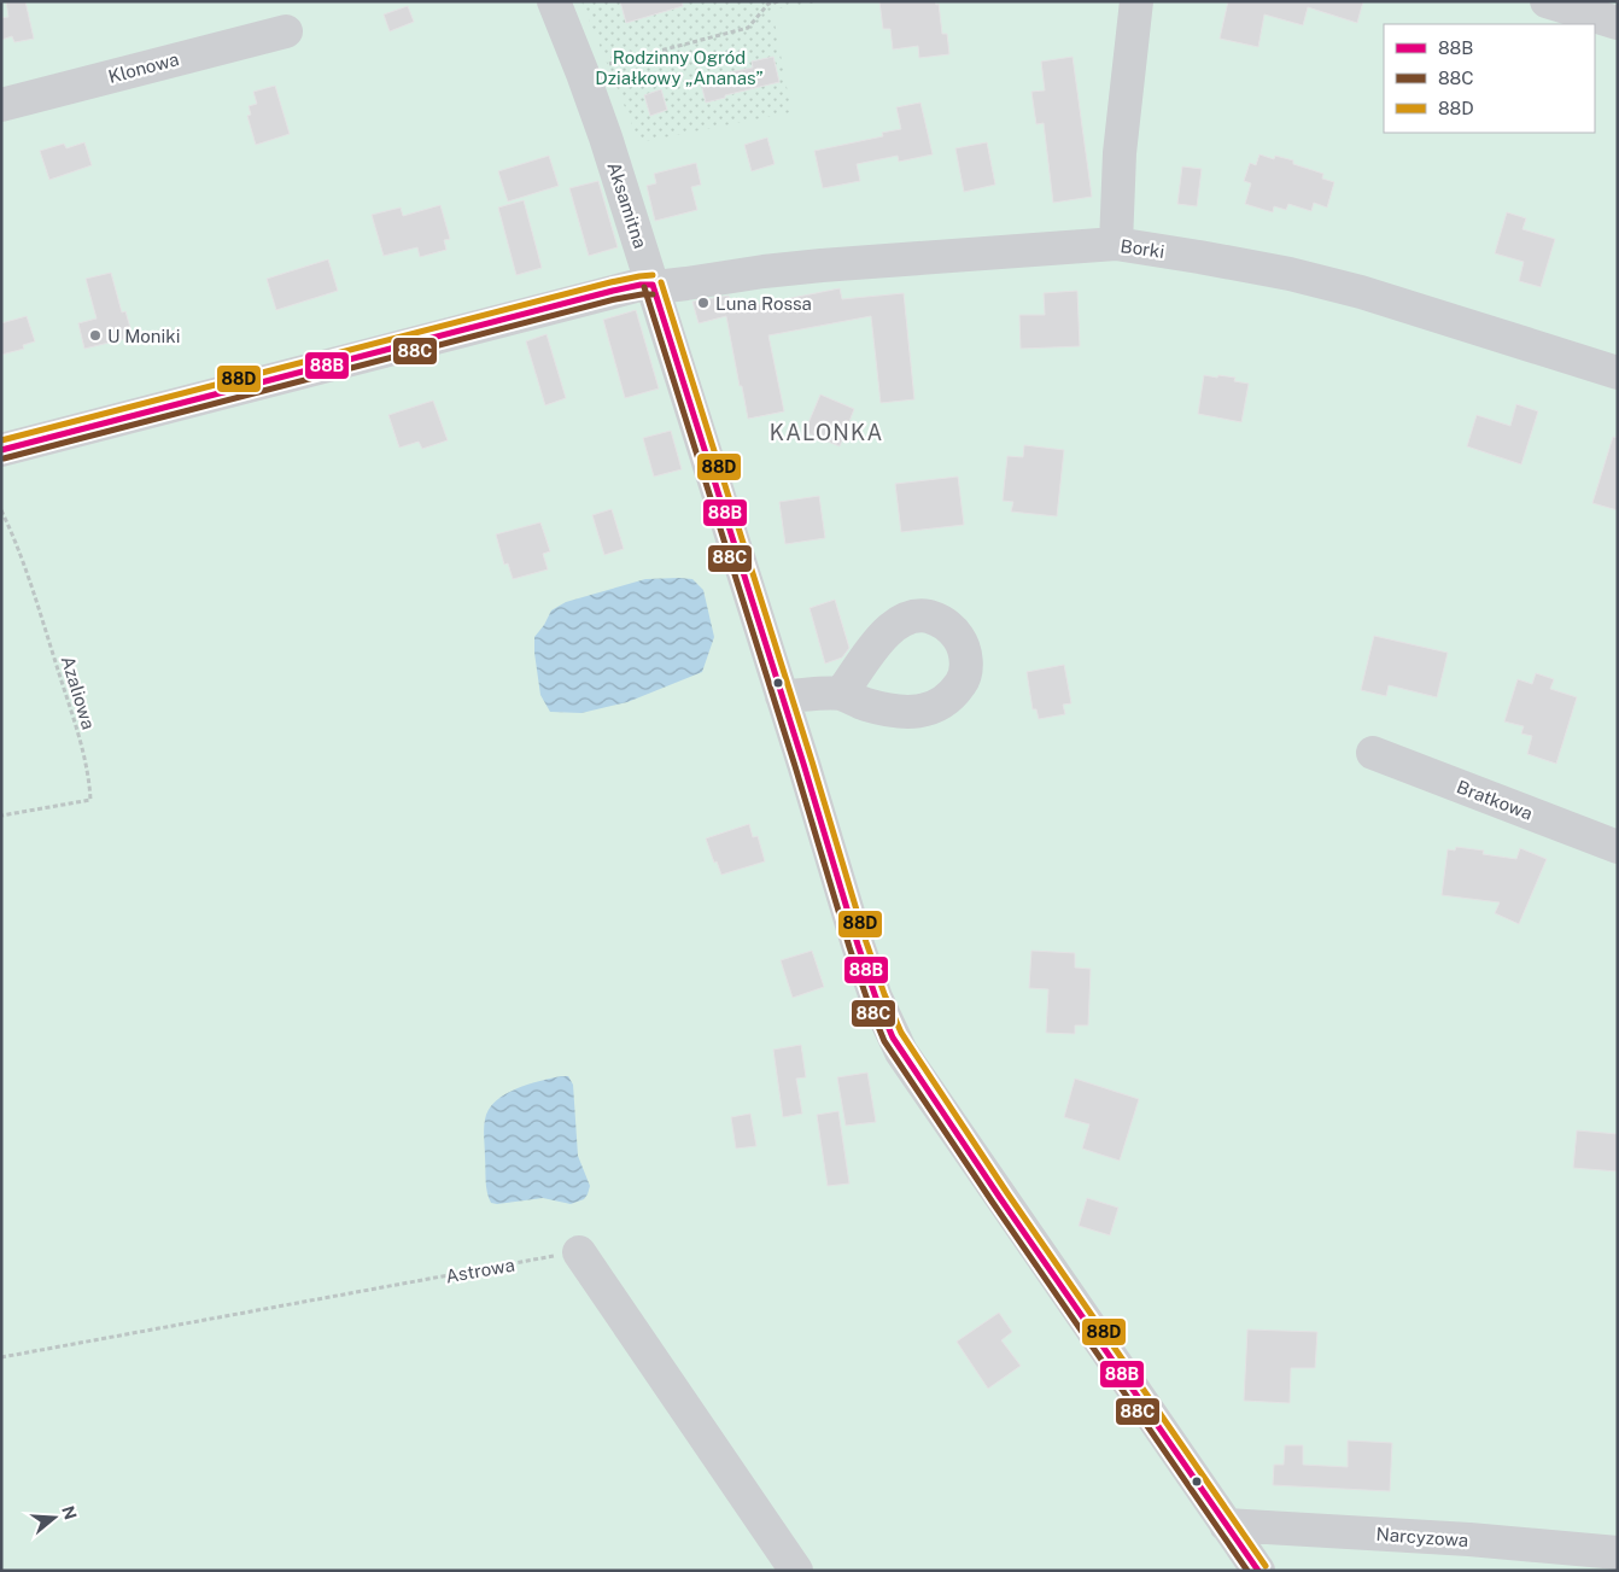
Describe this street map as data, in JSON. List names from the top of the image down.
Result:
{
  "streets": {
    "street": [
      "Klonowa",
      "Aksamitna",
      "Borki",
      "Bratkowa",
      "Narcyzowa"
    ],
    "path": ["Azaliowa", "Astrowa"]
  },
  "crossings": [
    ["Aksamitna", "Borki"],
    ["Aksamitna", "Narcyzowa"]
  ],
  "districts": ["KALONKA"],
  "parks": ["Rodzinny Ogród Działkowy „Ananas”"],
  "places": ["Luna Rossa", "U Moniki"],
  "lines": ["transit line 88D", "transit line 88B", "transit line 88C"],
  "legend": ["88B", "88C", "88D"],
  "north": "right"
}
